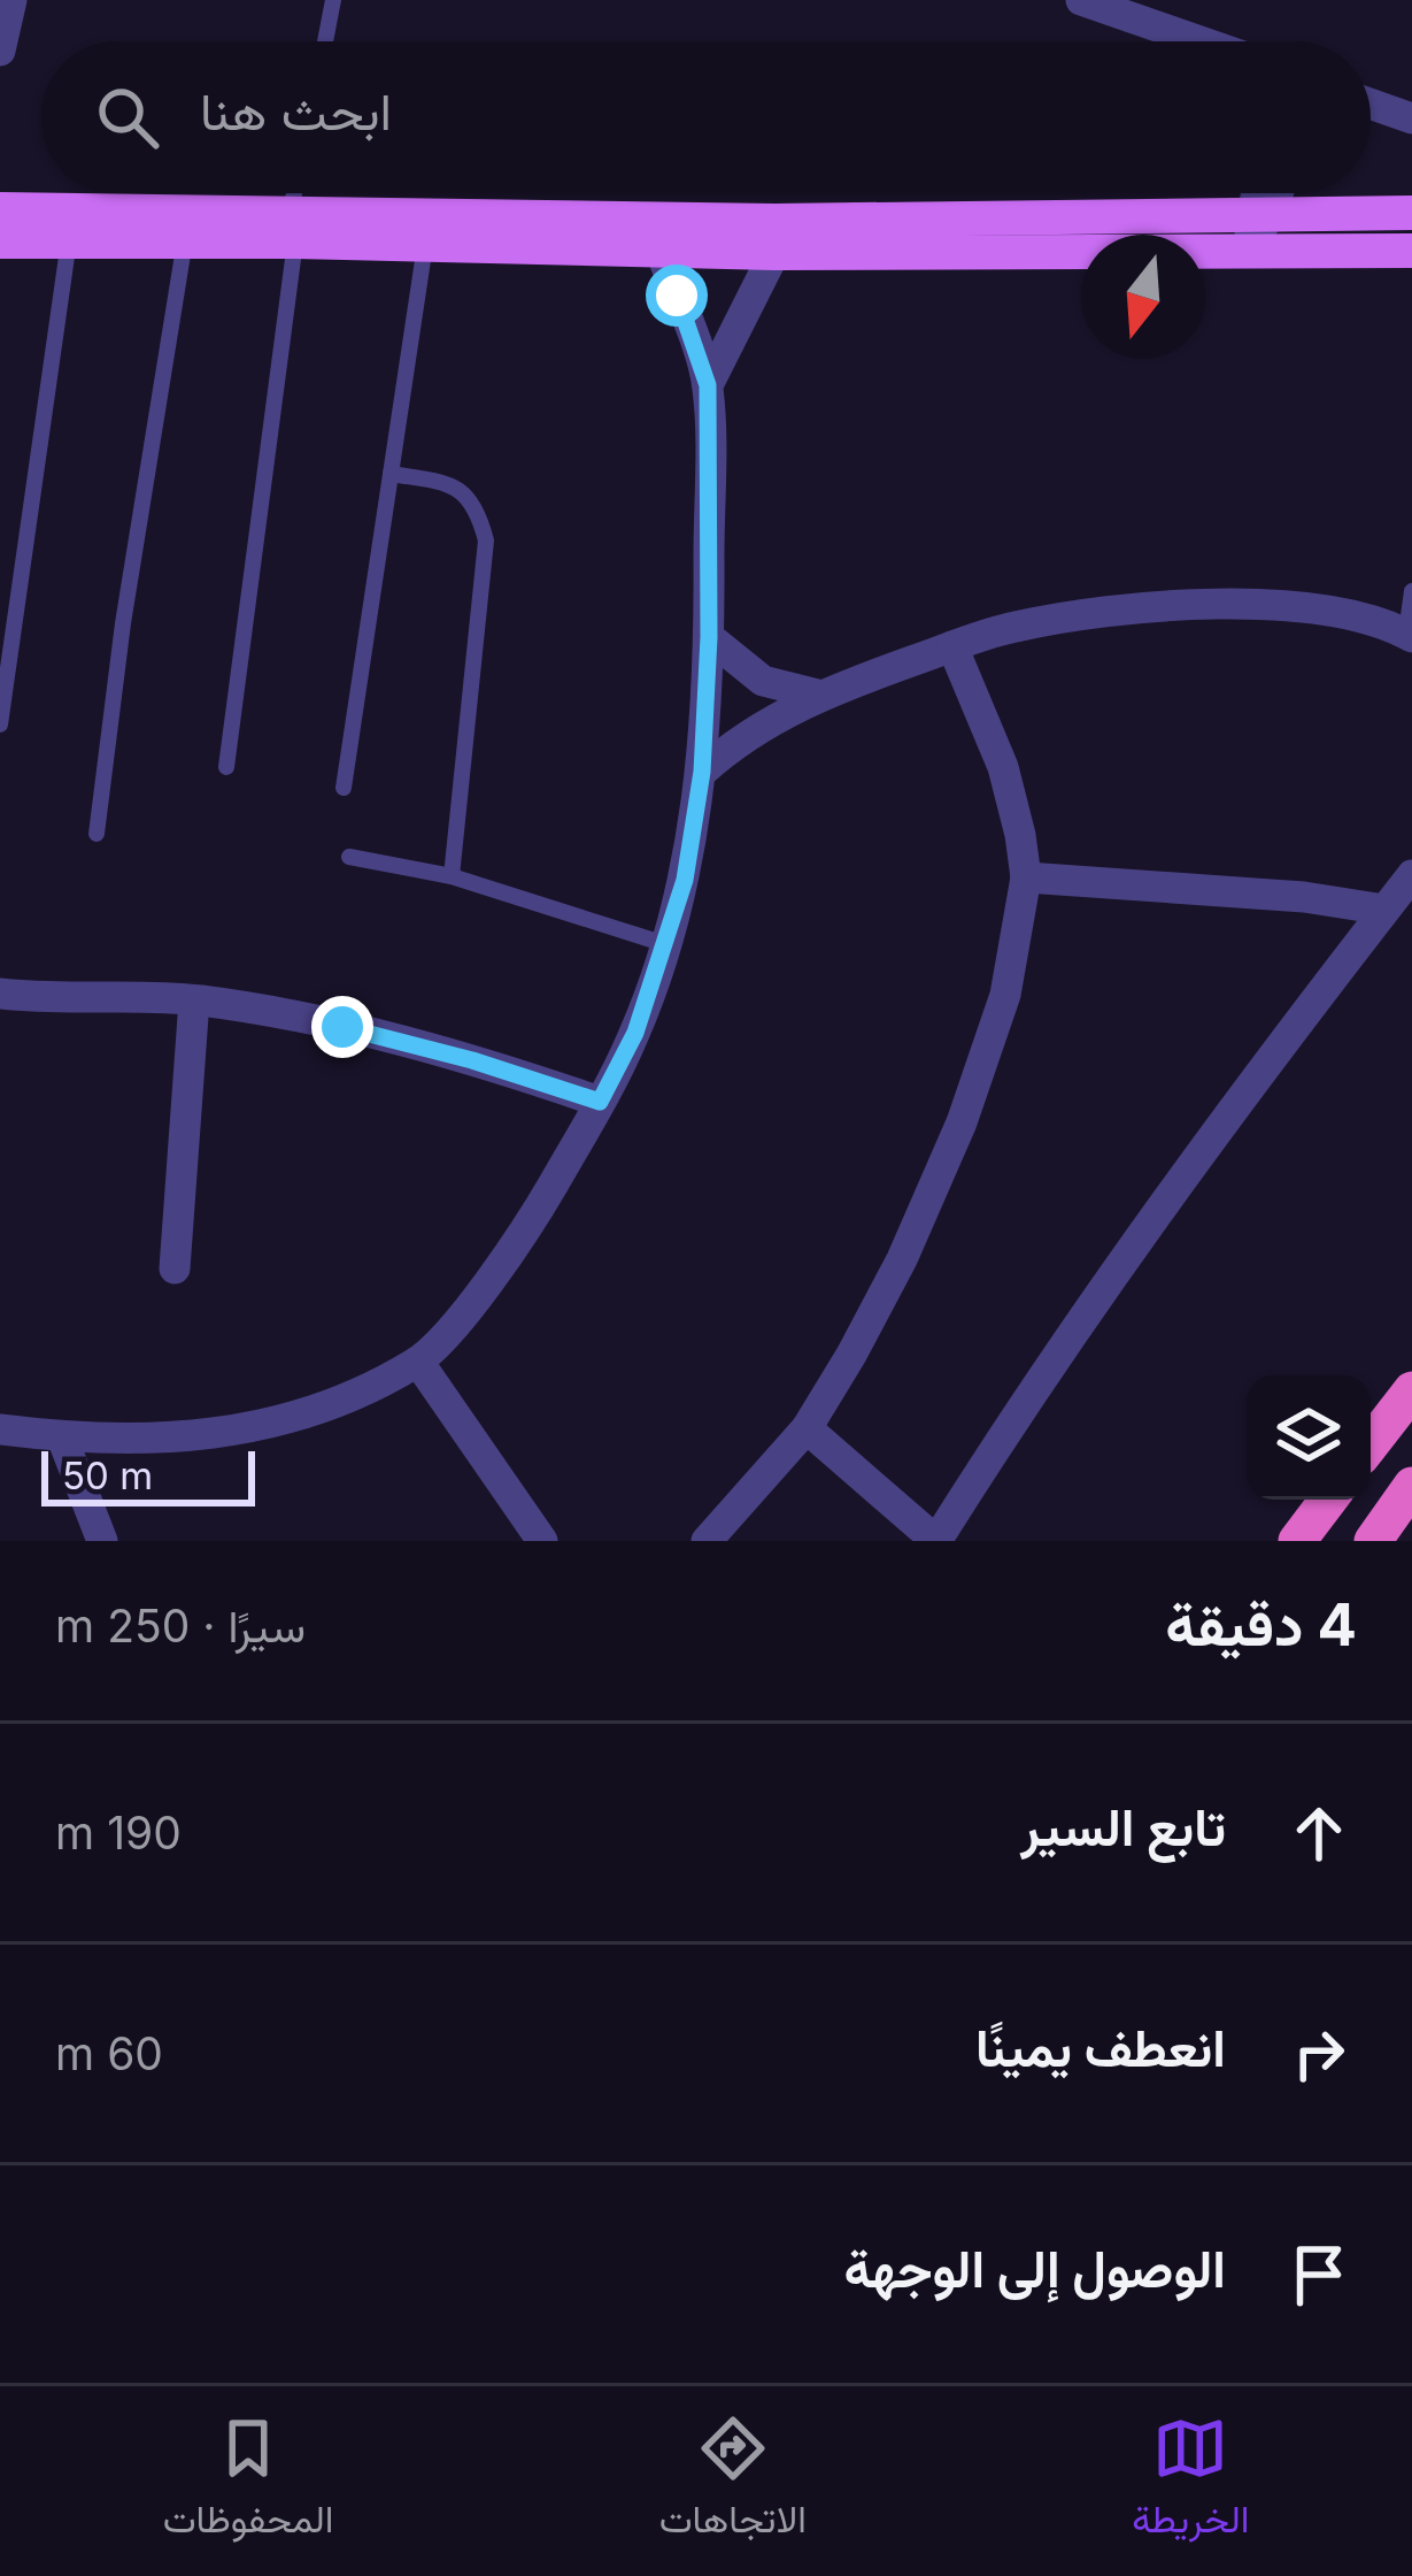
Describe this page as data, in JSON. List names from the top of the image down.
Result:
{
  "scale_bar": "50 m",
  "north": "bottom",
  "page": {
    "search": "ابحث هنا",
    "scale": "50 m",
    "heading": ["4 دقيقة", "سيرًا · 250 m"],
    "list": [
      ["تابع السير", "190 m"],
      ["انعطف يمينًا", "60 m"],
      "الوصول إلى الوجهة"
    ],
    "nav": ["الخريطة", "الاتجاهات", "المحفوظات"]
  }
}
